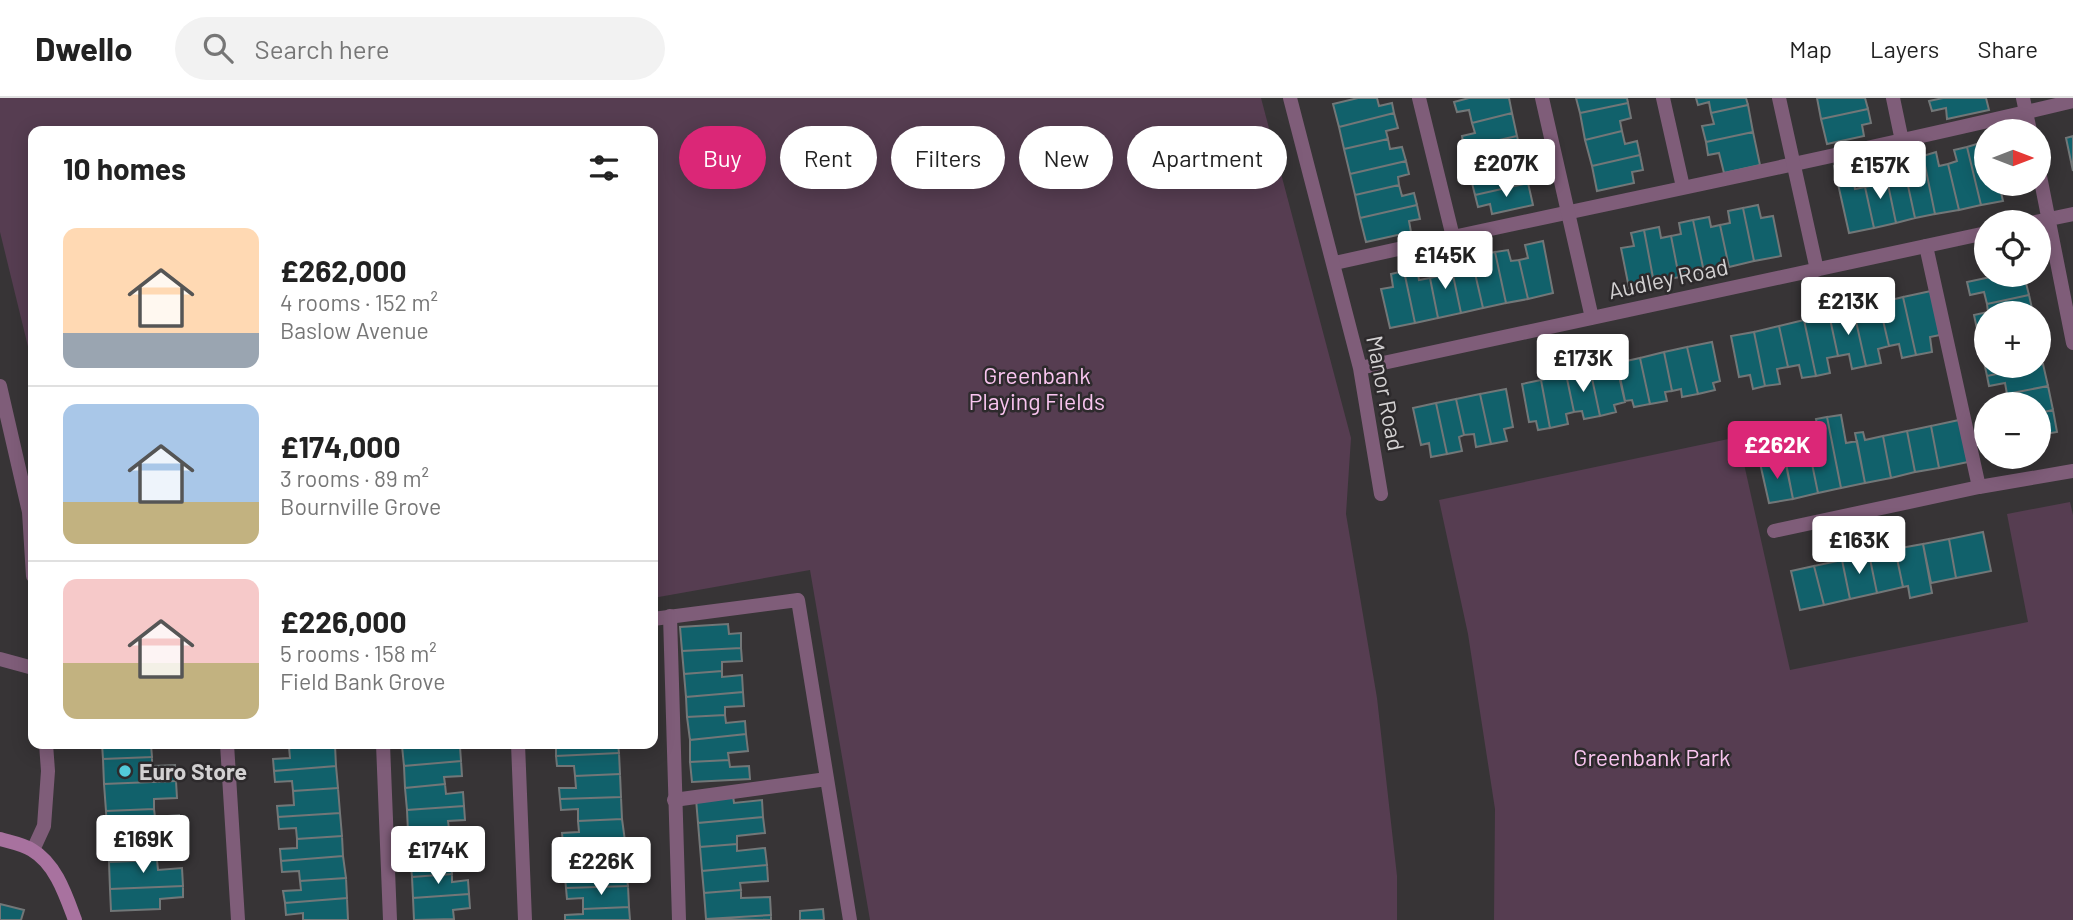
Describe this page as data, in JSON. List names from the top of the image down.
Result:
{
  "streets": {
    "street": ["Audley Road", "Manor Road"]
  },
  "crossings": [
    ["Audley Road", "Manor Road"]
  ],
  "parks": ["Greenbank Playing Fields", "Greenbank Park"],
  "places": ["Euro Store"],
  "north": "right",
  "page": {
    "header": "Dwello",
    "search": "Search here",
    "nav": ["Map", "Layers", "Share"],
    "map_buttons": ["+", "−"],
    "chip": [
      "Buy",
      "Rent",
      "Filters",
      "New",
      "Apartment"
    ],
    "heading": "10 homes",
    "price": [
      "£207K",
      "£157K",
      "£145K",
      "£213K",
      "£173K",
      "£262K",
      "£163K",
      "£169K",
      "£174K",
      "£226K"
    ],
    "list": [
      {
        "name": "£262,000",
        "note": "4 rooms · 152 m² · Baslow Avenue"
      },
      {
        "name": "£174,000",
        "note": "3 rooms · 89 m² · Bournville Grove"
      },
      {
        "name": "£226,000",
        "note": "5 rooms · 158 m² · Field Bank Grove"
      }
    ]
  }
}
